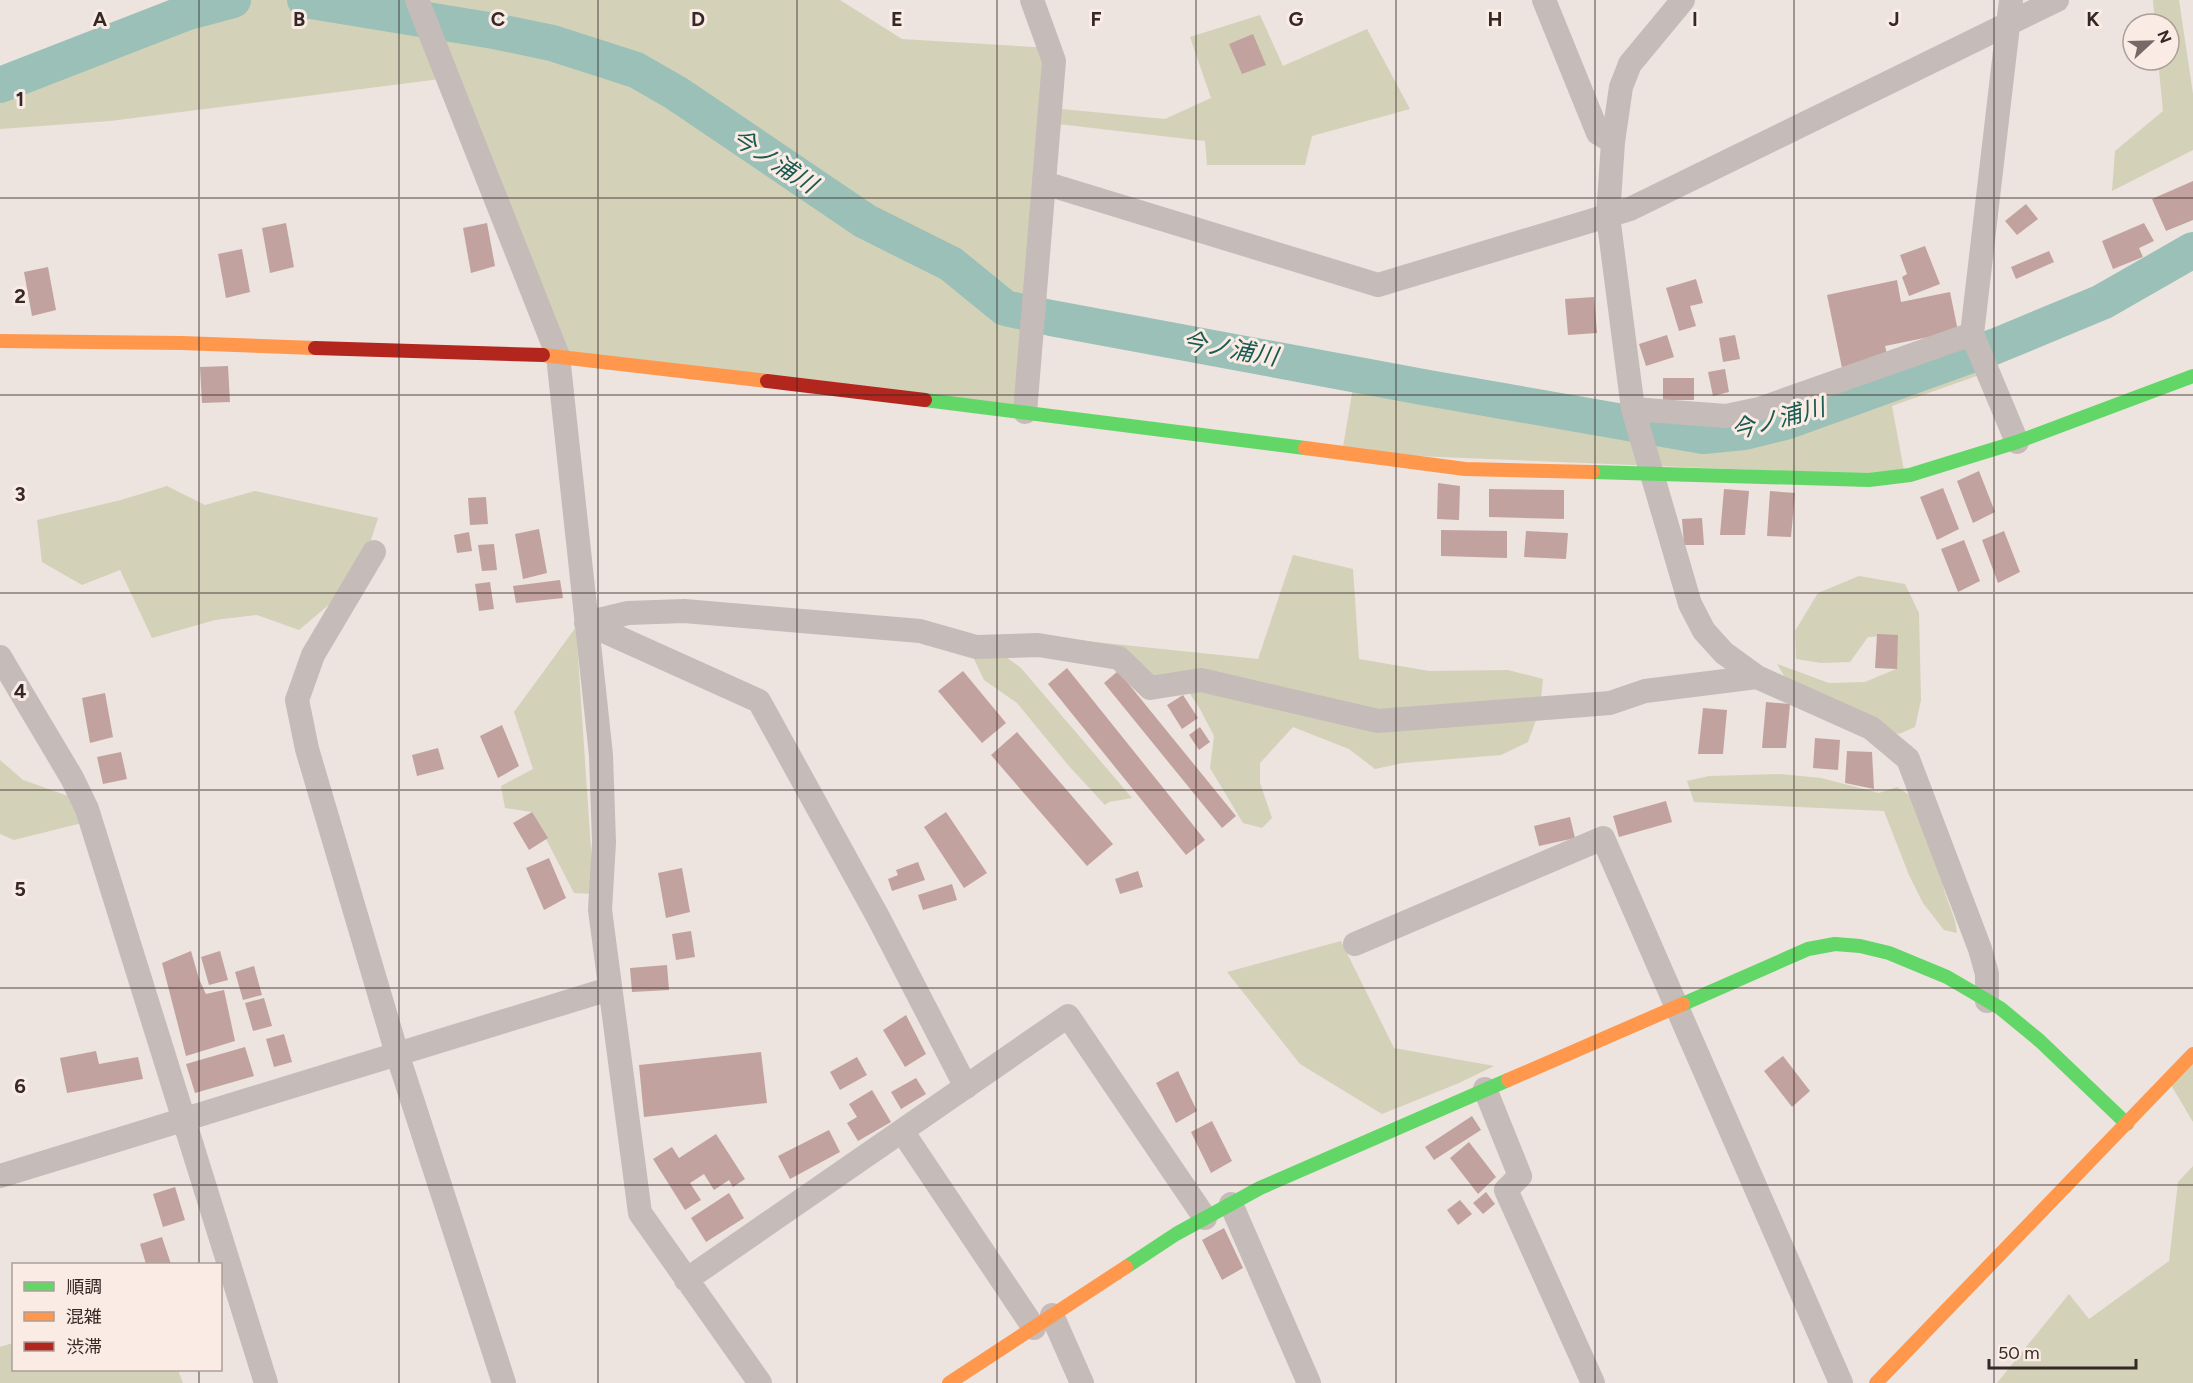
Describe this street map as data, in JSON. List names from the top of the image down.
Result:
{
  "water": ["今ノ浦川"],
  "legend": ["順調", "混雑", "渋滞"],
  "scale_bar": "50 m",
  "north": "right",
  "grid": {
    "columns": [
      "A",
      "B",
      "C",
      "D",
      "E",
      "F",
      "G",
      "H",
      "I",
      "J",
      "K"
    ],
    "rows": [
      "1",
      "2",
      "3",
      "4",
      "5",
      "6"
    ]
  }
}
